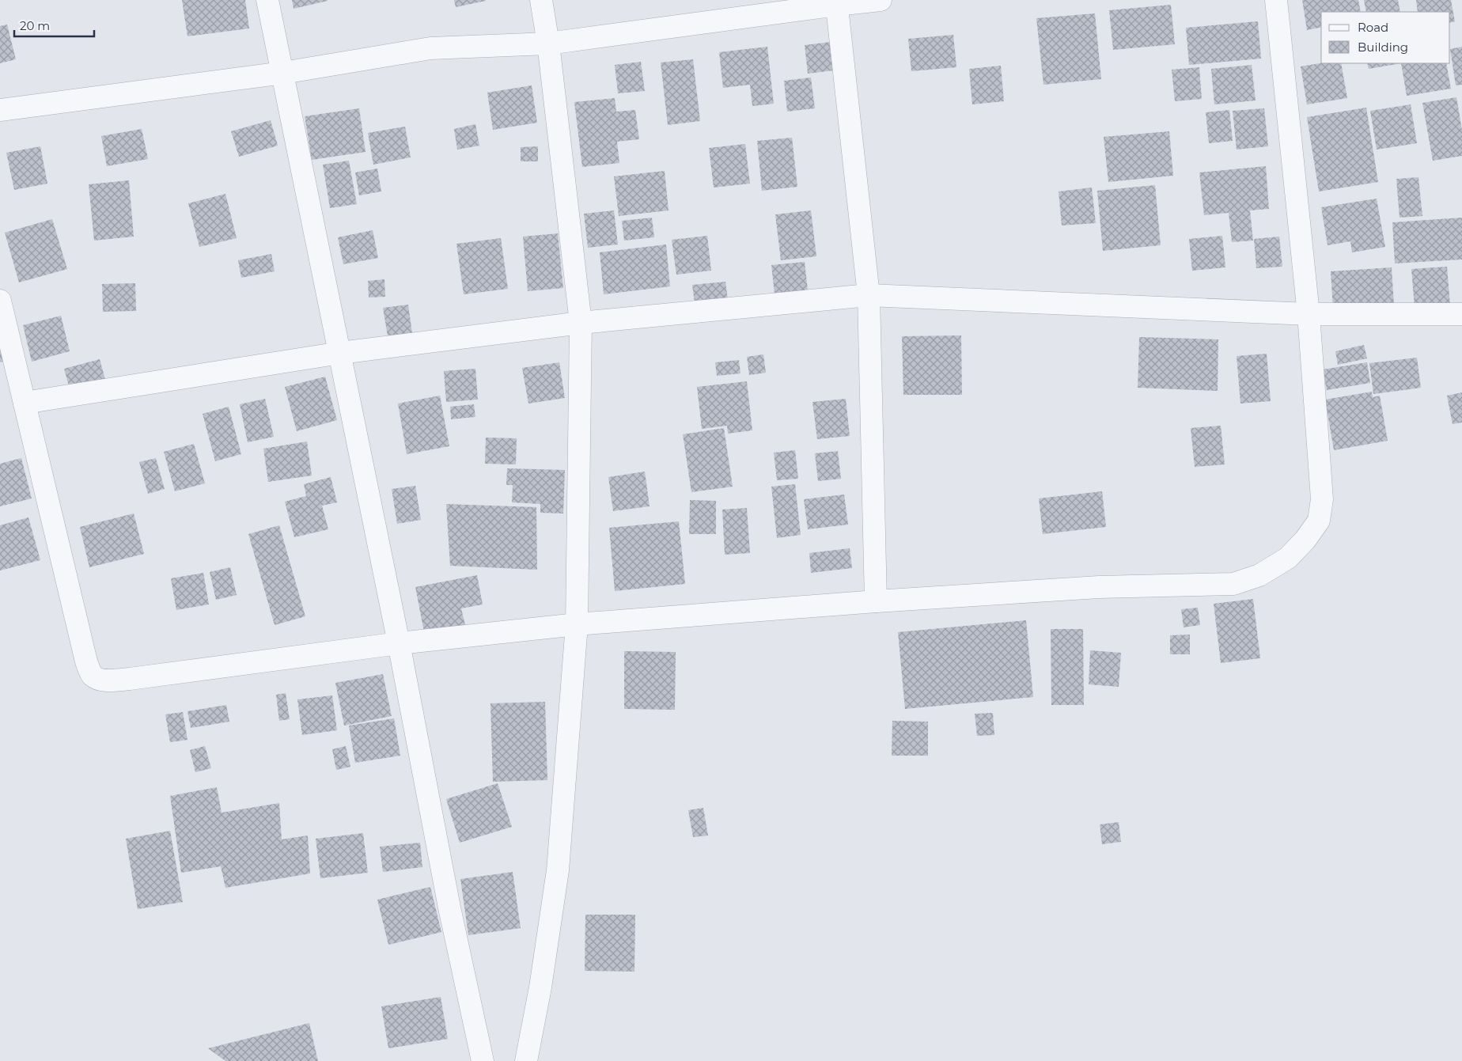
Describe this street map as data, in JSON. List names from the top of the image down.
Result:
{
  "legend": ["Road", "Building"],
  "scale_bar": "20 m"
}
